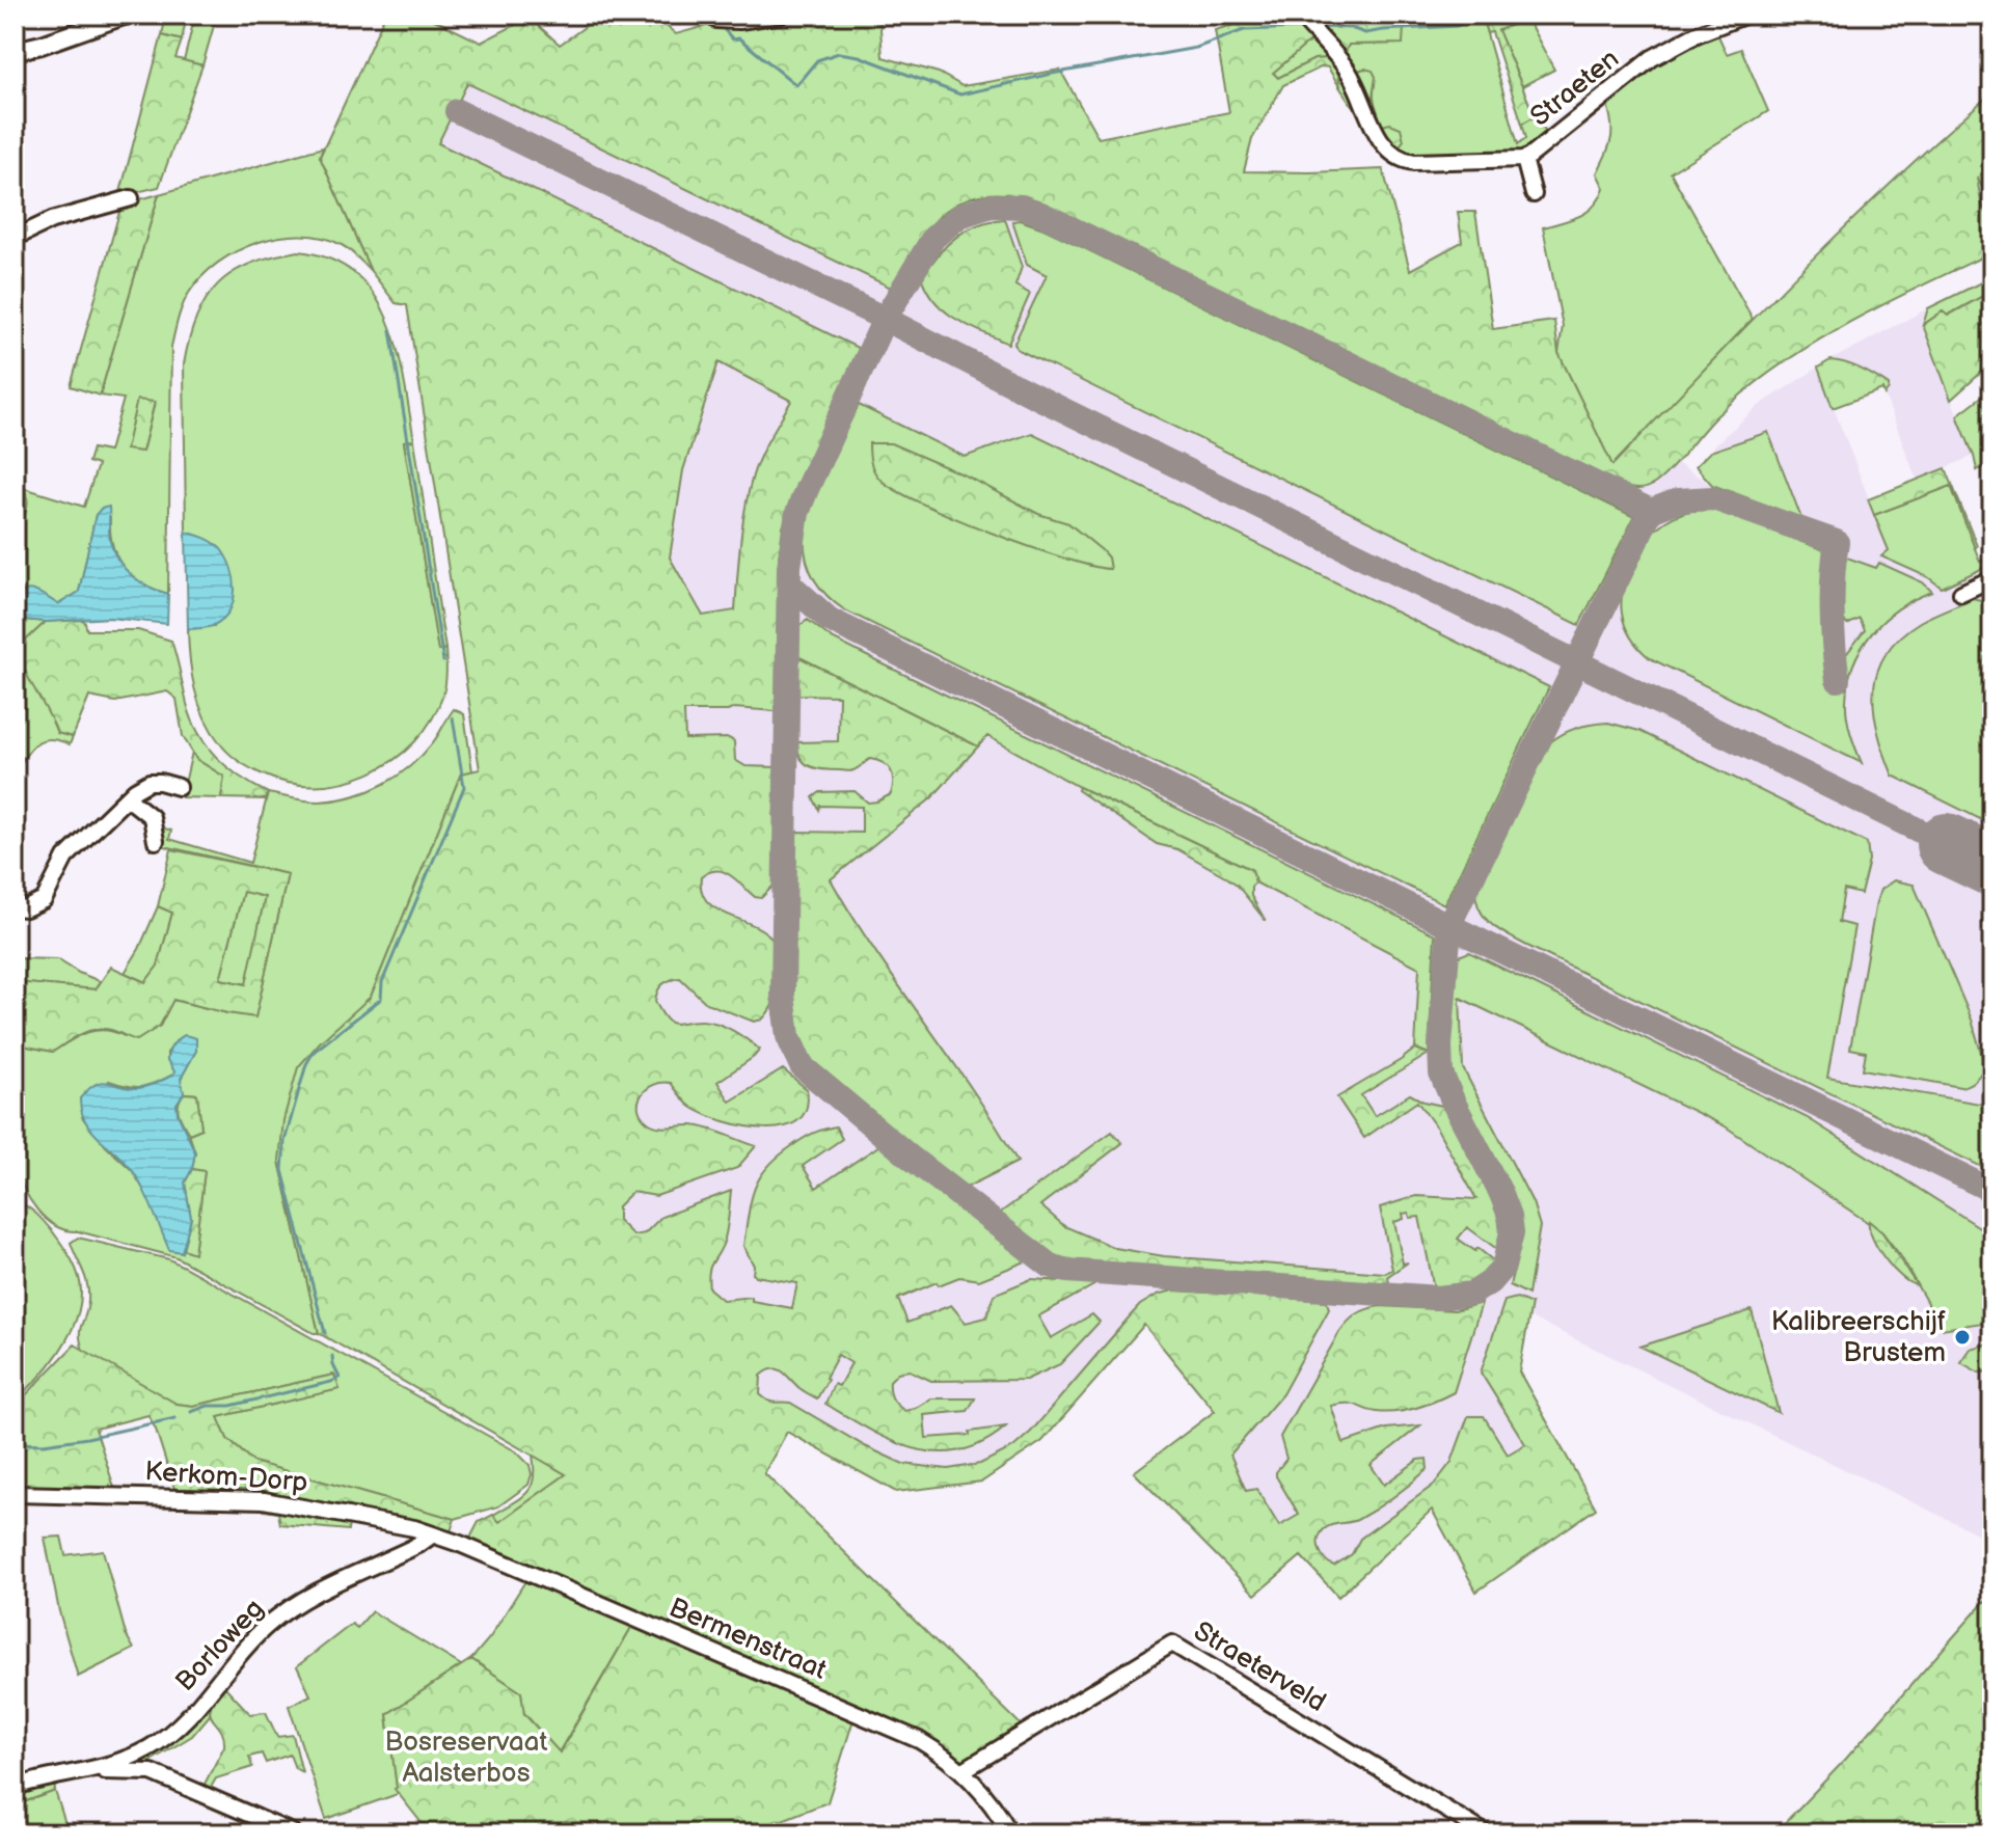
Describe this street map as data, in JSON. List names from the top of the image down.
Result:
{
  "streets": {
    "street": [
      "Straeten",
      "Kerkom-Dorp",
      "Bermenstraat",
      "Borloweg",
      "Straeterveld"
    ]
  },
  "crossings": [
    ["Kerkom-Dorp", "Bermenstraat"],
    ["Kerkom-Dorp", "Borloweg"],
    ["Bermenstraat", "Borloweg"],
    ["Bermenstraat", "Straeterveld"]
  ],
  "parks": ["Bosreservaat Aalsterbos"],
  "places": ["Kalibreerschijf Brustem"]
}
